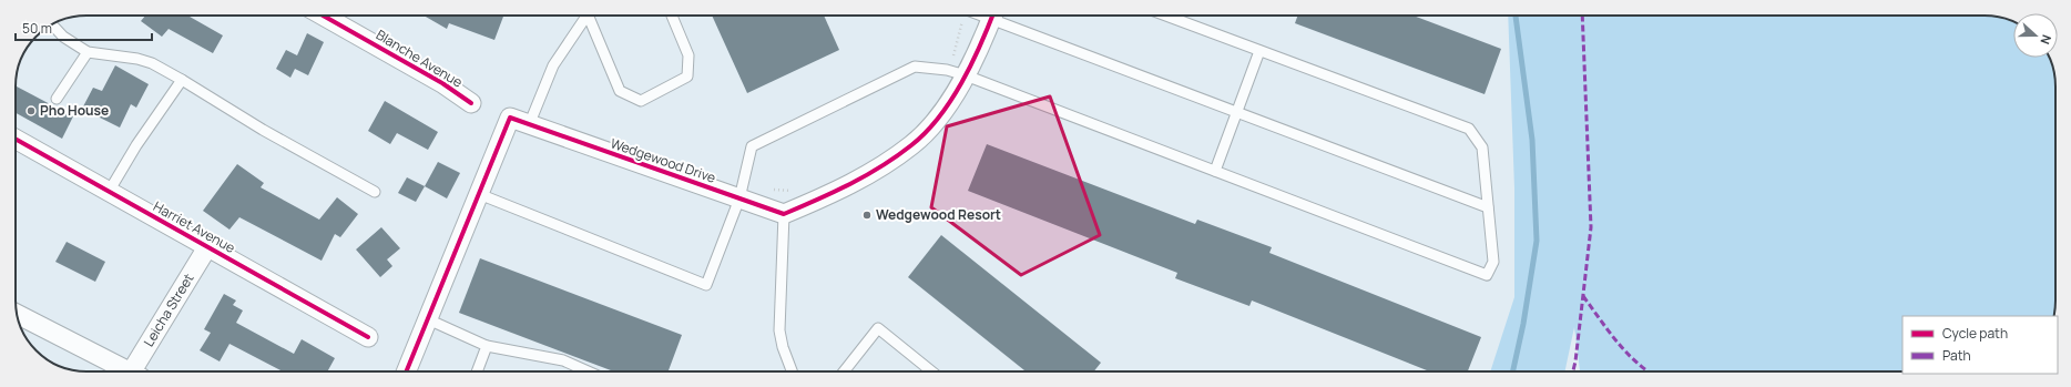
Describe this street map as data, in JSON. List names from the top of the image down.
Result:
{
  "streets": {
    "street": [
      "Blanche Avenue",
      "Wedgewood Drive",
      "Harriet Avenue",
      "Leicha Street"
    ]
  },
  "crossings": [
    ["Harriet Avenue", "Leicha Street"]
  ],
  "places": ["Pho House", "Wedgewood Resort"],
  "legend": ["Cycle path", "Path"],
  "scale_bar": "50 m",
  "north": "right"
}
